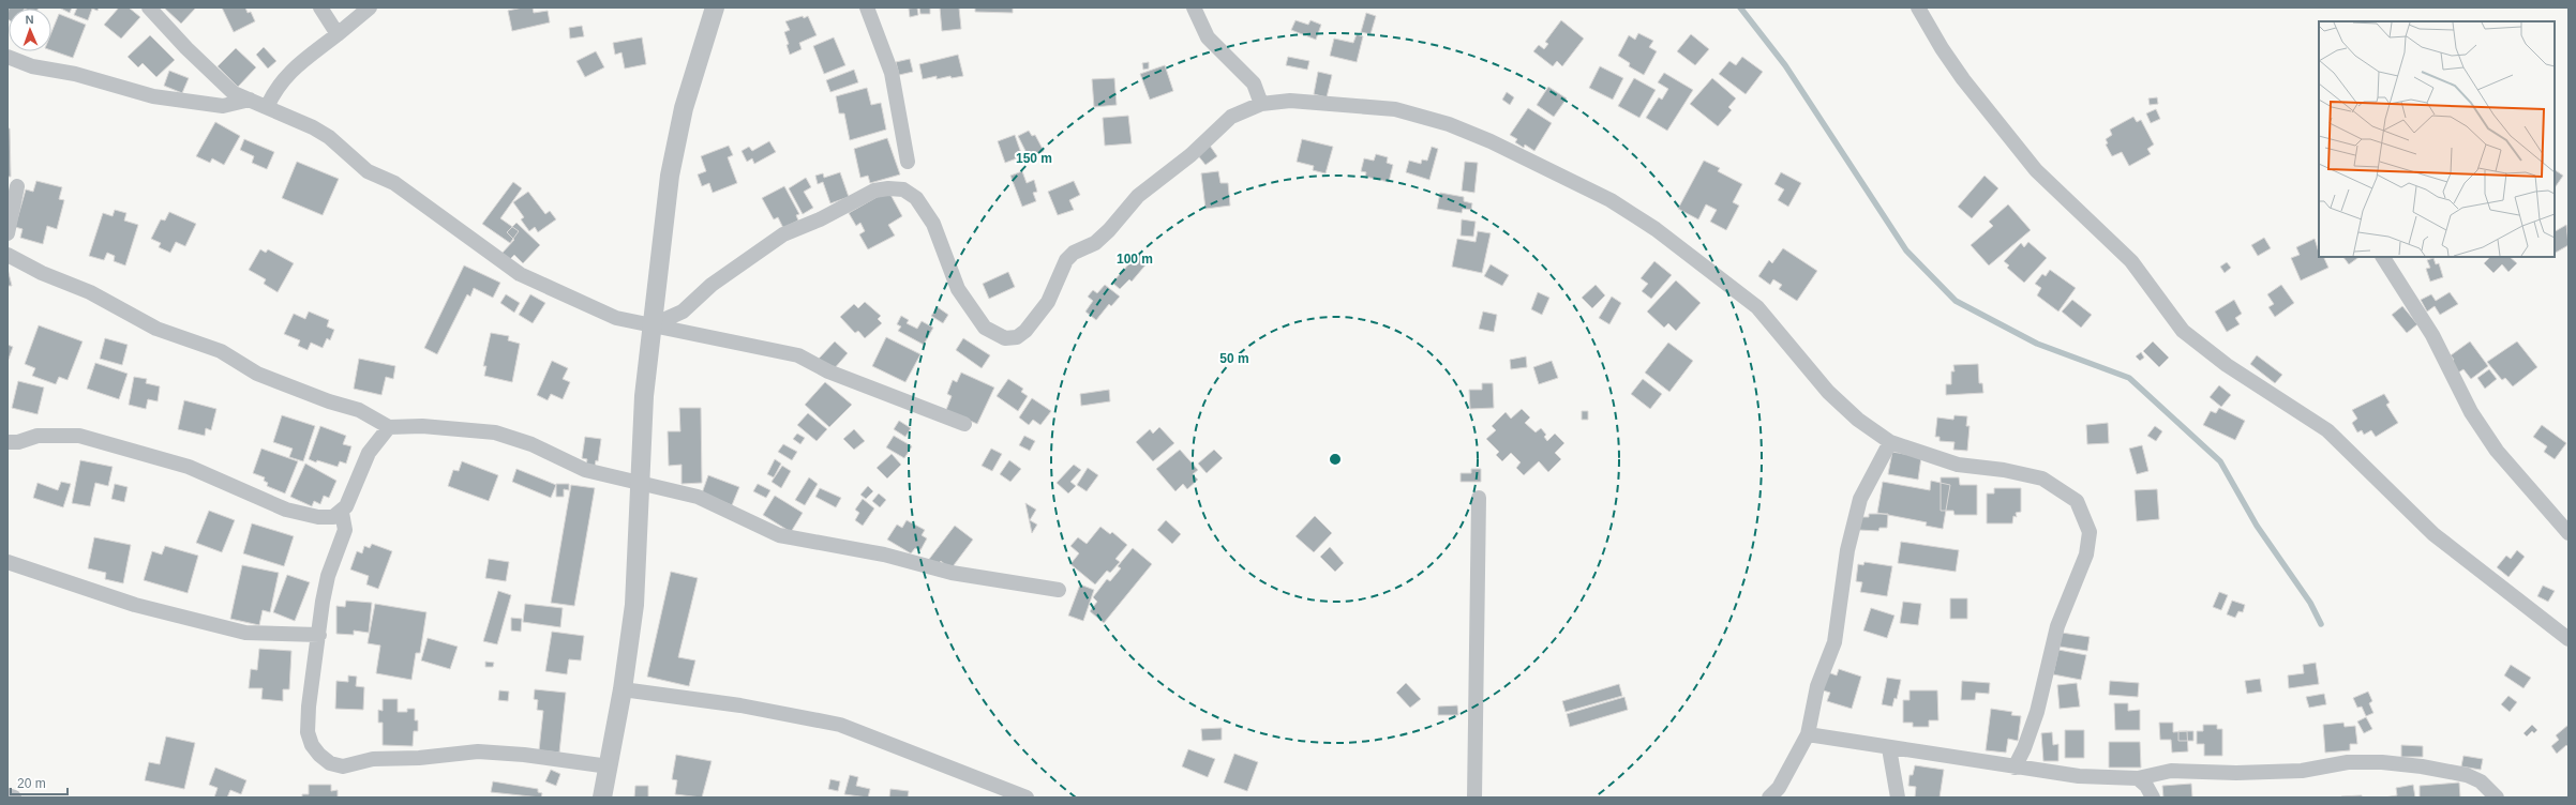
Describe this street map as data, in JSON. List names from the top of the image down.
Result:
{
  "scale_bar": "20 m",
  "north": "top",
  "rings": ["150 m", "100 m", "50 m"]
}
